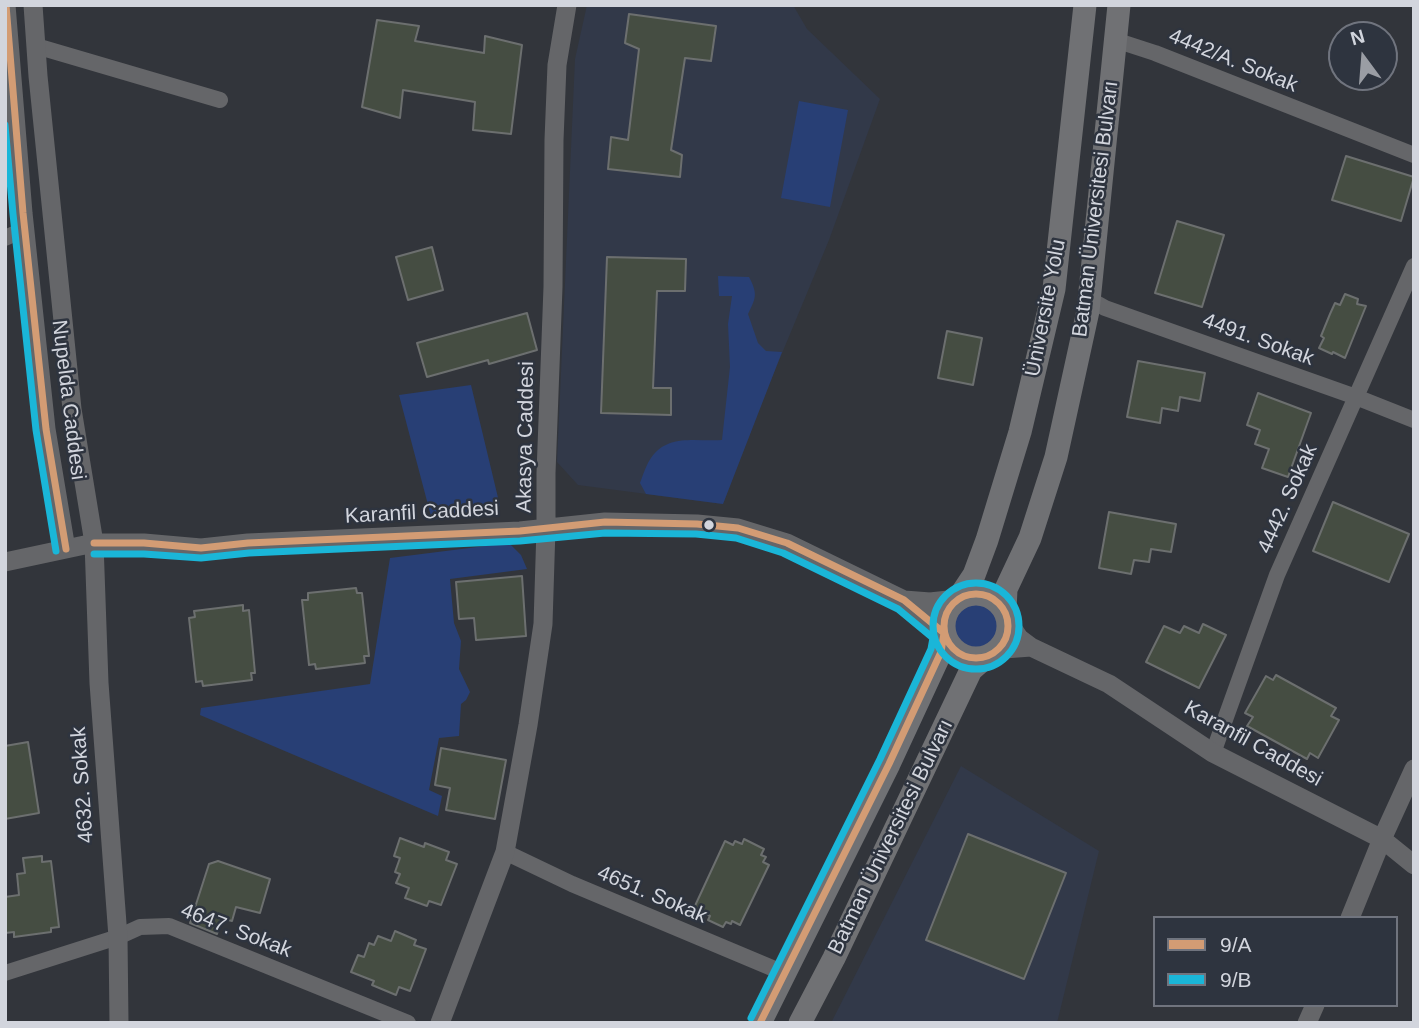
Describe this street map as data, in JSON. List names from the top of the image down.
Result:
{
  "streets": {
    "main road": ["Batman Üniversitesi Bulvarı", "Üniversite Yolu"],
    "street": [
      "4442/A. Sokak",
      "4491. Sokak",
      "Nupelda Caddesi",
      "Akasya Caddesi",
      "4442. Sokak",
      "Karanfil Caddesi",
      "4632. Sokak",
      "4651. Sokak",
      "4647. Sokak"
    ]
  },
  "crossings": [
    ["4442/A. Sokak", "Batman Üniversitesi Bulvarı"],
    ["Batman Üniversitesi Bulvarı", "Üniversite Yolu"],
    ["Batman Üniversitesi Bulvarı", "4491. Sokak"],
    ["4491. Sokak", "4442. Sokak"],
    ["Nupelda Caddesi", "Karanfil Caddesi"],
    ["Nupelda Caddesi", "4632. Sokak"],
    ["Akasya Caddesi", "Karanfil Caddesi"],
    ["Akasya Caddesi", "4651. Sokak"],
    ["4442. Sokak", "Karanfil Caddesi"],
    ["Karanfil Caddesi", "4632. Sokak"],
    ["4632. Sokak", "4647. Sokak"]
  ],
  "lines": ["transit line 9/A", "transit line 9/B"],
  "legend": ["9/A", "9/B"],
  "north": "top"
}
